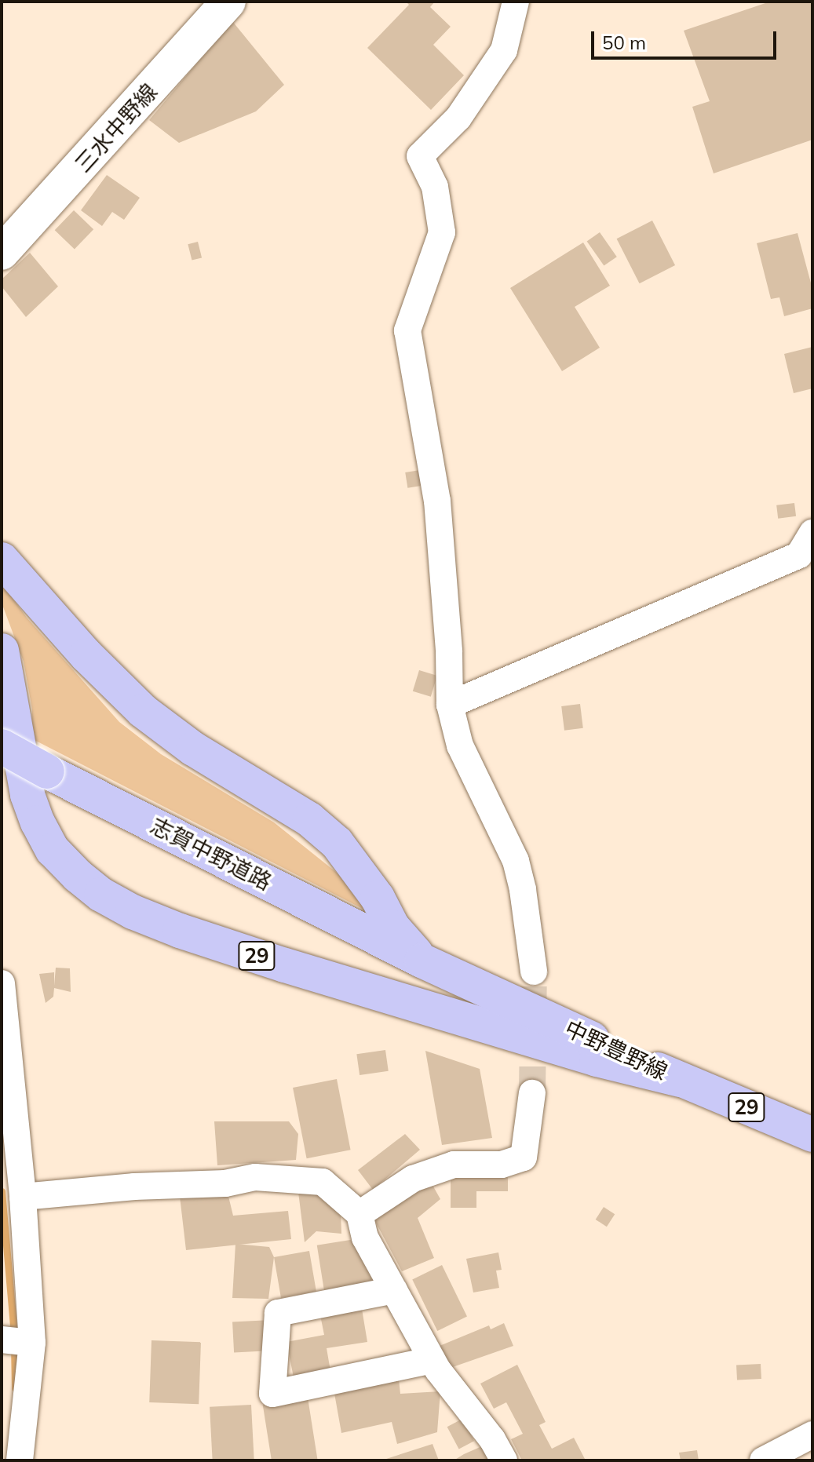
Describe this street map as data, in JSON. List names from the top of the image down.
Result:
{
  "streets": {
    "main road": [
      "三水中野線",
      "志賀中野道路",
      "29",
      "中野豊野線"
    ]
  },
  "crossings": [
    ["志賀中野道路", "29"],
    ["志賀中野道路", "中野豊野線"],
    ["29", "中野豊野線"]
  ],
  "scale_bar": "50 m"
}
